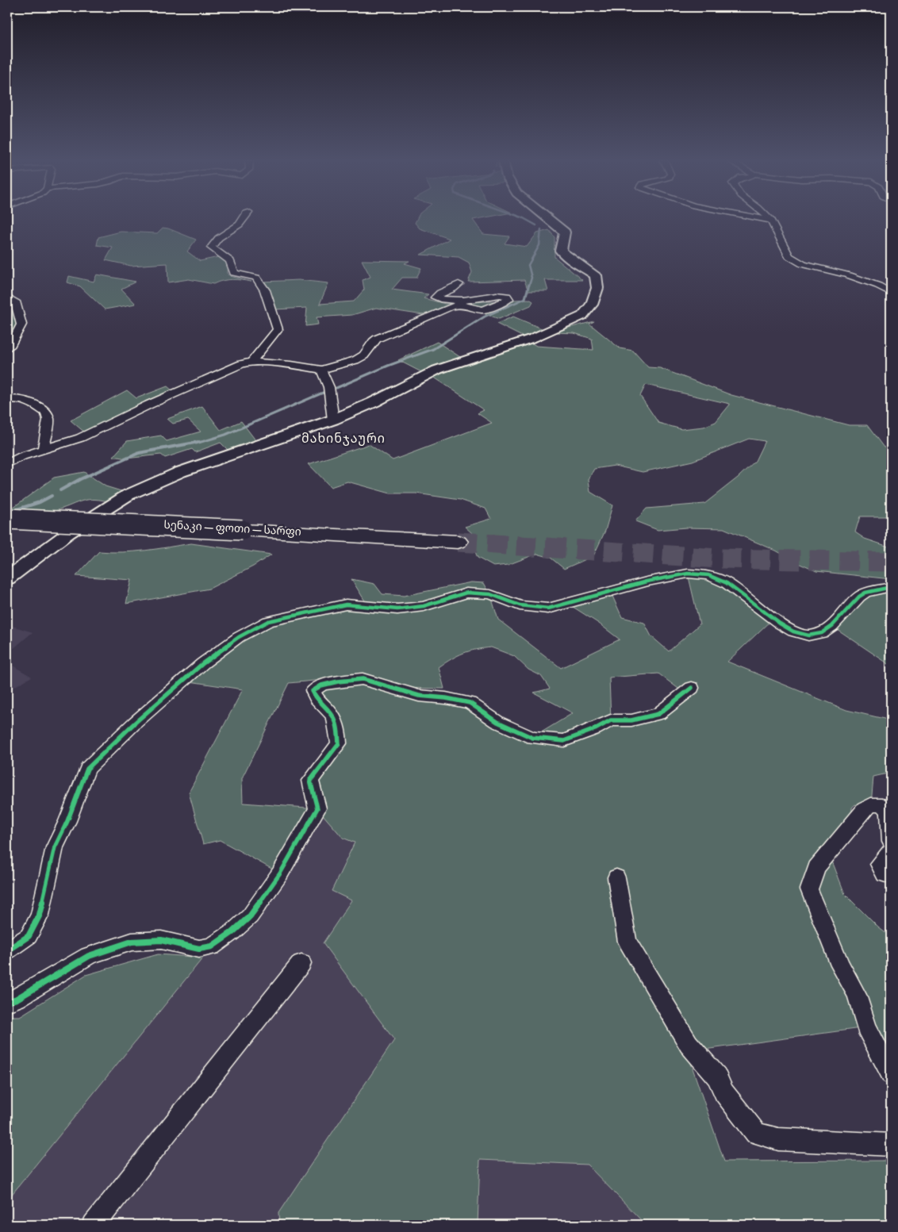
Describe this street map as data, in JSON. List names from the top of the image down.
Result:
{
  "streets": {
    "highway": ["სენაკი — ფოთი — სარფი"]
  },
  "districts": ["მახინჯაური"]
}
